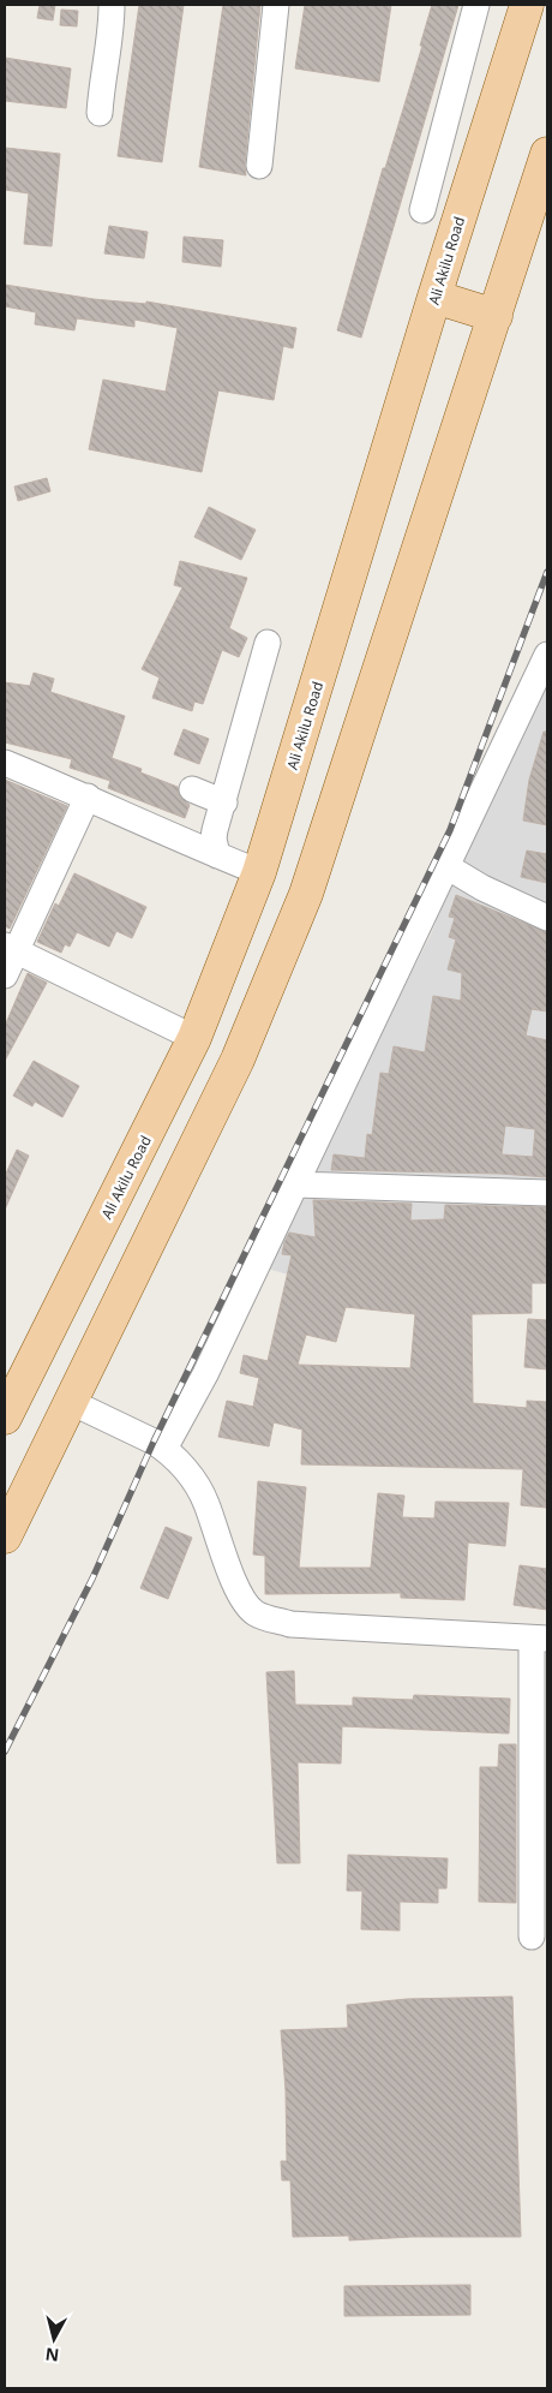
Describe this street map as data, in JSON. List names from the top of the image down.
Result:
{
  "streets": {
    "main road": ["Ali Akilu Road"]
  },
  "north": "bottom"
}
